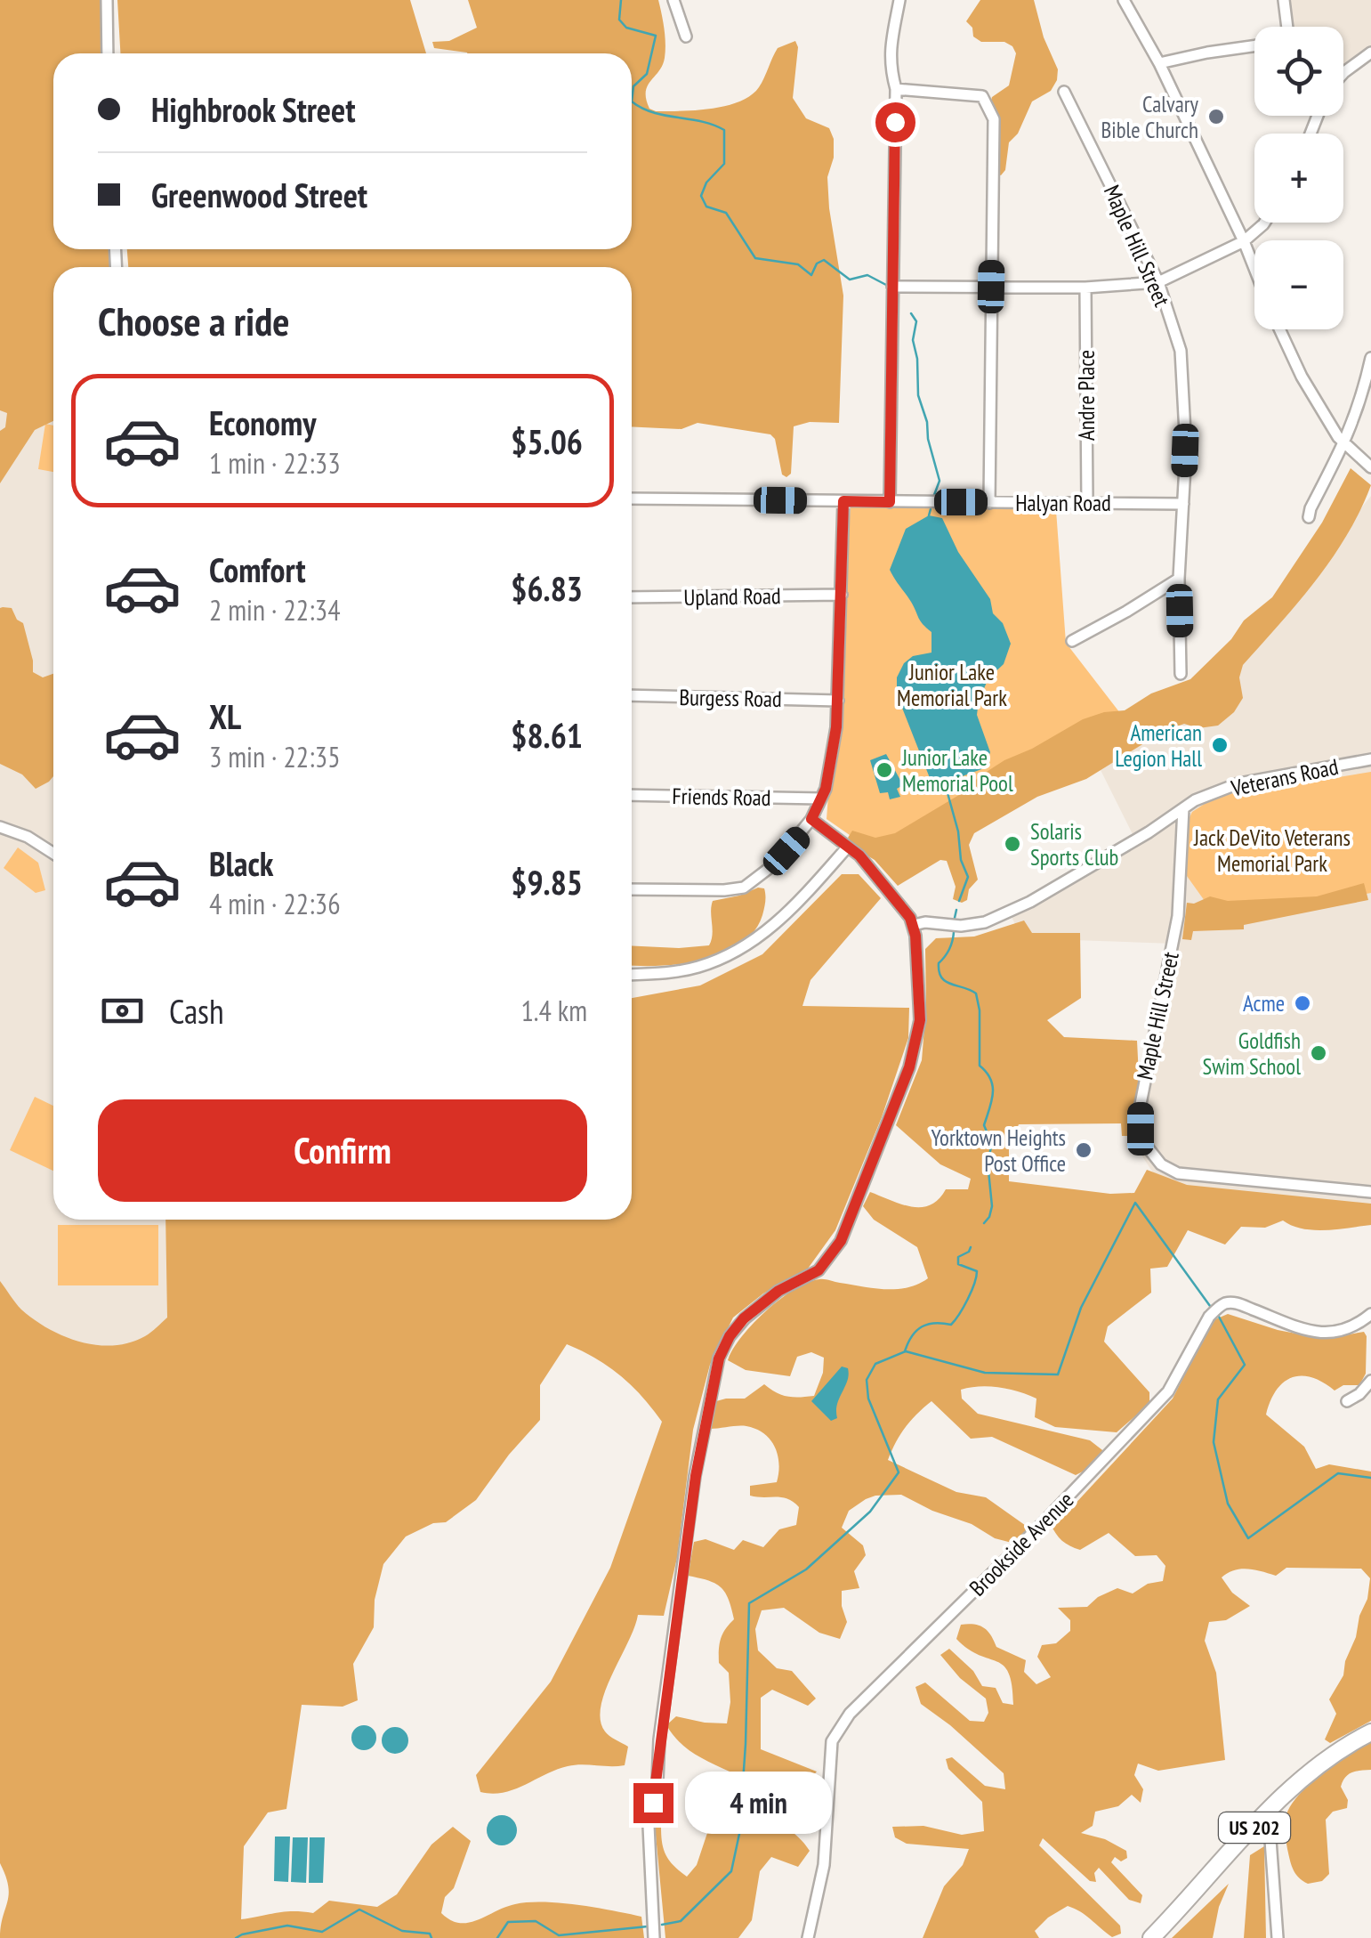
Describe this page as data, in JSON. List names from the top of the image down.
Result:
{
  "streets": {
    "highway": ["US 202"],
    "street": [
      "Maple Hill Street",
      "Andre Place",
      "Halyan Road",
      "Upland Road",
      "Burgess Road",
      "Veterans Road",
      "Friends Road",
      "Brookside Avenue"
    ]
  },
  "crossings": [
    ["Maple Hill Street", "Halyan Road"],
    ["Maple Hill Street", "Veterans Road"],
    ["Andre Place", "Halyan Road"]
  ],
  "parks": ["Junior Lake Memorial Park", "Jack DeVito Veterans Memorial Park"],
  "places": [
    "Calvary Bible Church",
    "American Legion Hall",
    "Junior Lake Memorial Pool",
    "Solaris Sports Club",
    "Acme",
    "Goldfish Swim School",
    "Yorktown Heights Post Office"
  ],
  "page": {
    "map_buttons": ["+", "−"],
    "banner": ["Highbrook Street", "Greenwood Street"],
    "heading": "Choose a ride",
    "list": [
      {
        "name": "Economy",
        "note": "1 min · 22:33",
        "value": "$5.06"
      },
      {
        "name": "Comfort",
        "note": "2 min · 22:34",
        "value": "$6.83"
      },
      {
        "name": "XL",
        "note": "3 min · 22:35",
        "value": "$8.61"
      },
      {
        "name": "Black",
        "note": "4 min · 22:36",
        "value": "$9.85"
      }
    ],
    "pay": ["Cash", "1.4 km"],
    "buttons": "Confirm",
    "bubble": "4 min"
  }
}
